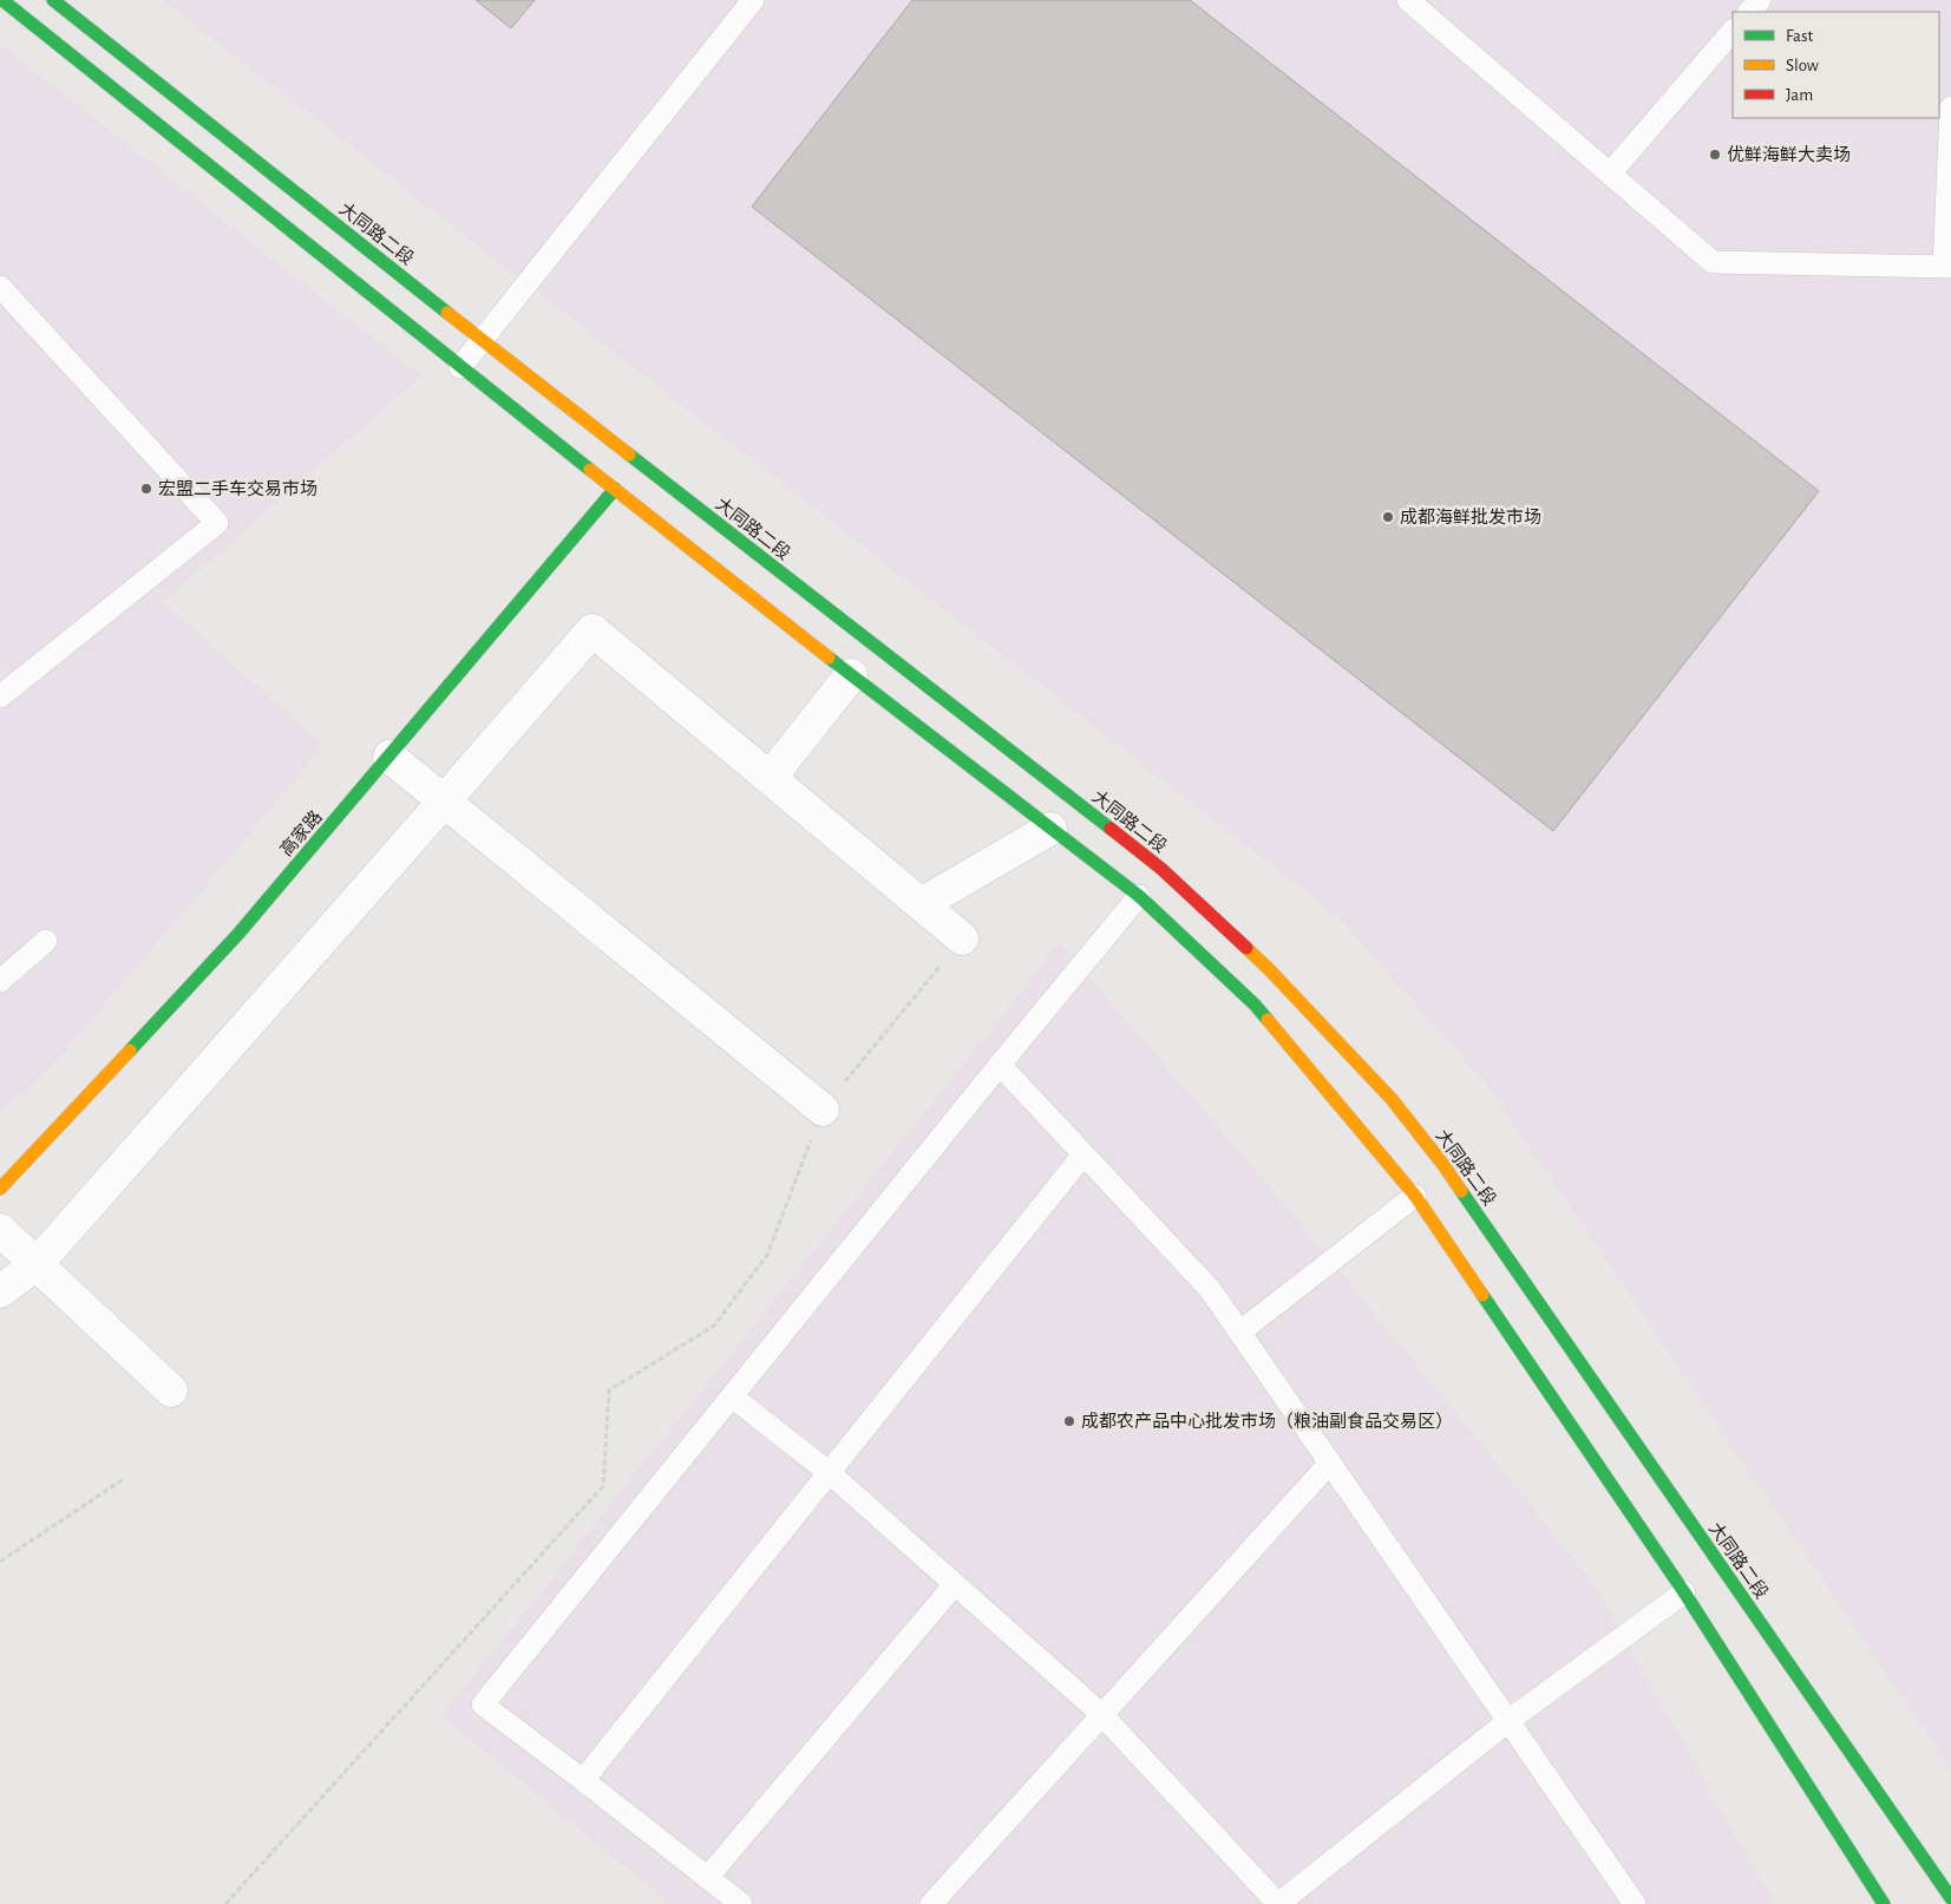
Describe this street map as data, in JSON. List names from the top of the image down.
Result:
{
  "streets": {
    "street": ["大同路二段", "高家路"]
  },
  "places": [
    "优鲜海鲜大卖场",
    "宏盟二手车交易市场",
    "成都海鲜批发市场",
    "成都农产品中心批发市场（粮油副食品交易区）"
  ],
  "legend": ["Fast", "Slow", "Jam"]
}
